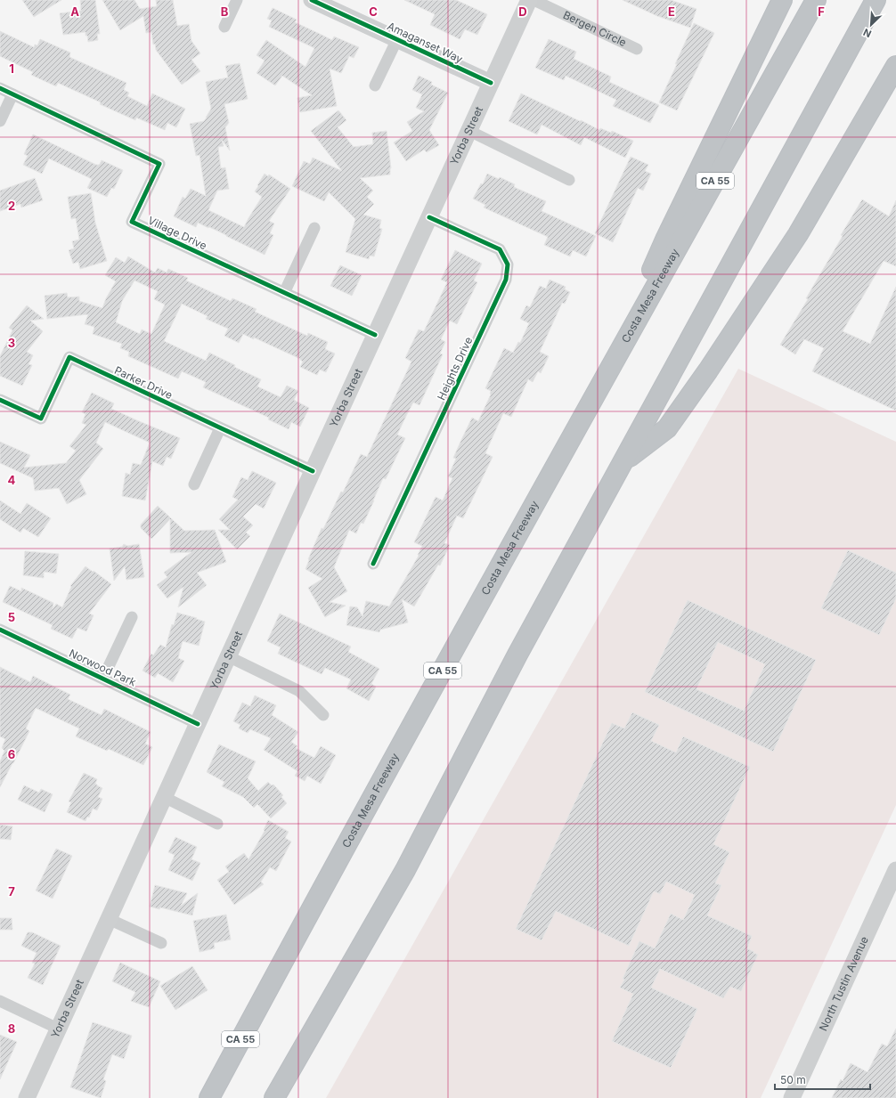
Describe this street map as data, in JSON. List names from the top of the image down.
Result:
{
  "streets": {
    "highway": ["CA 55", "Costa Mesa Freeway"],
    "main road": ["Amaganset Way", "Yorba Street", "North Tustin Avenue"],
    "street": [
      "Bergen Circle",
      "Village Drive",
      "Heights Drive",
      "Parker Drive",
      "Norwood Park"
    ]
  },
  "crossings": [
    ["Amaganset Way", "Yorba Street"],
    ["Yorba Street", "Village Drive"],
    ["Yorba Street", "Heights Drive"],
    ["Yorba Street", "Parker Drive"],
    ["Yorba Street", "Norwood Park"]
  ],
  "scale_bar": "50 m",
  "north": "bottom left",
  "grid": {
    "columns": [
      "A",
      "B",
      "C",
      "D",
      "E",
      "F"
    ],
    "rows": [
      "1",
      "2",
      "3",
      "4",
      "5",
      "6",
      "7",
      "8"
    ]
  }
}
